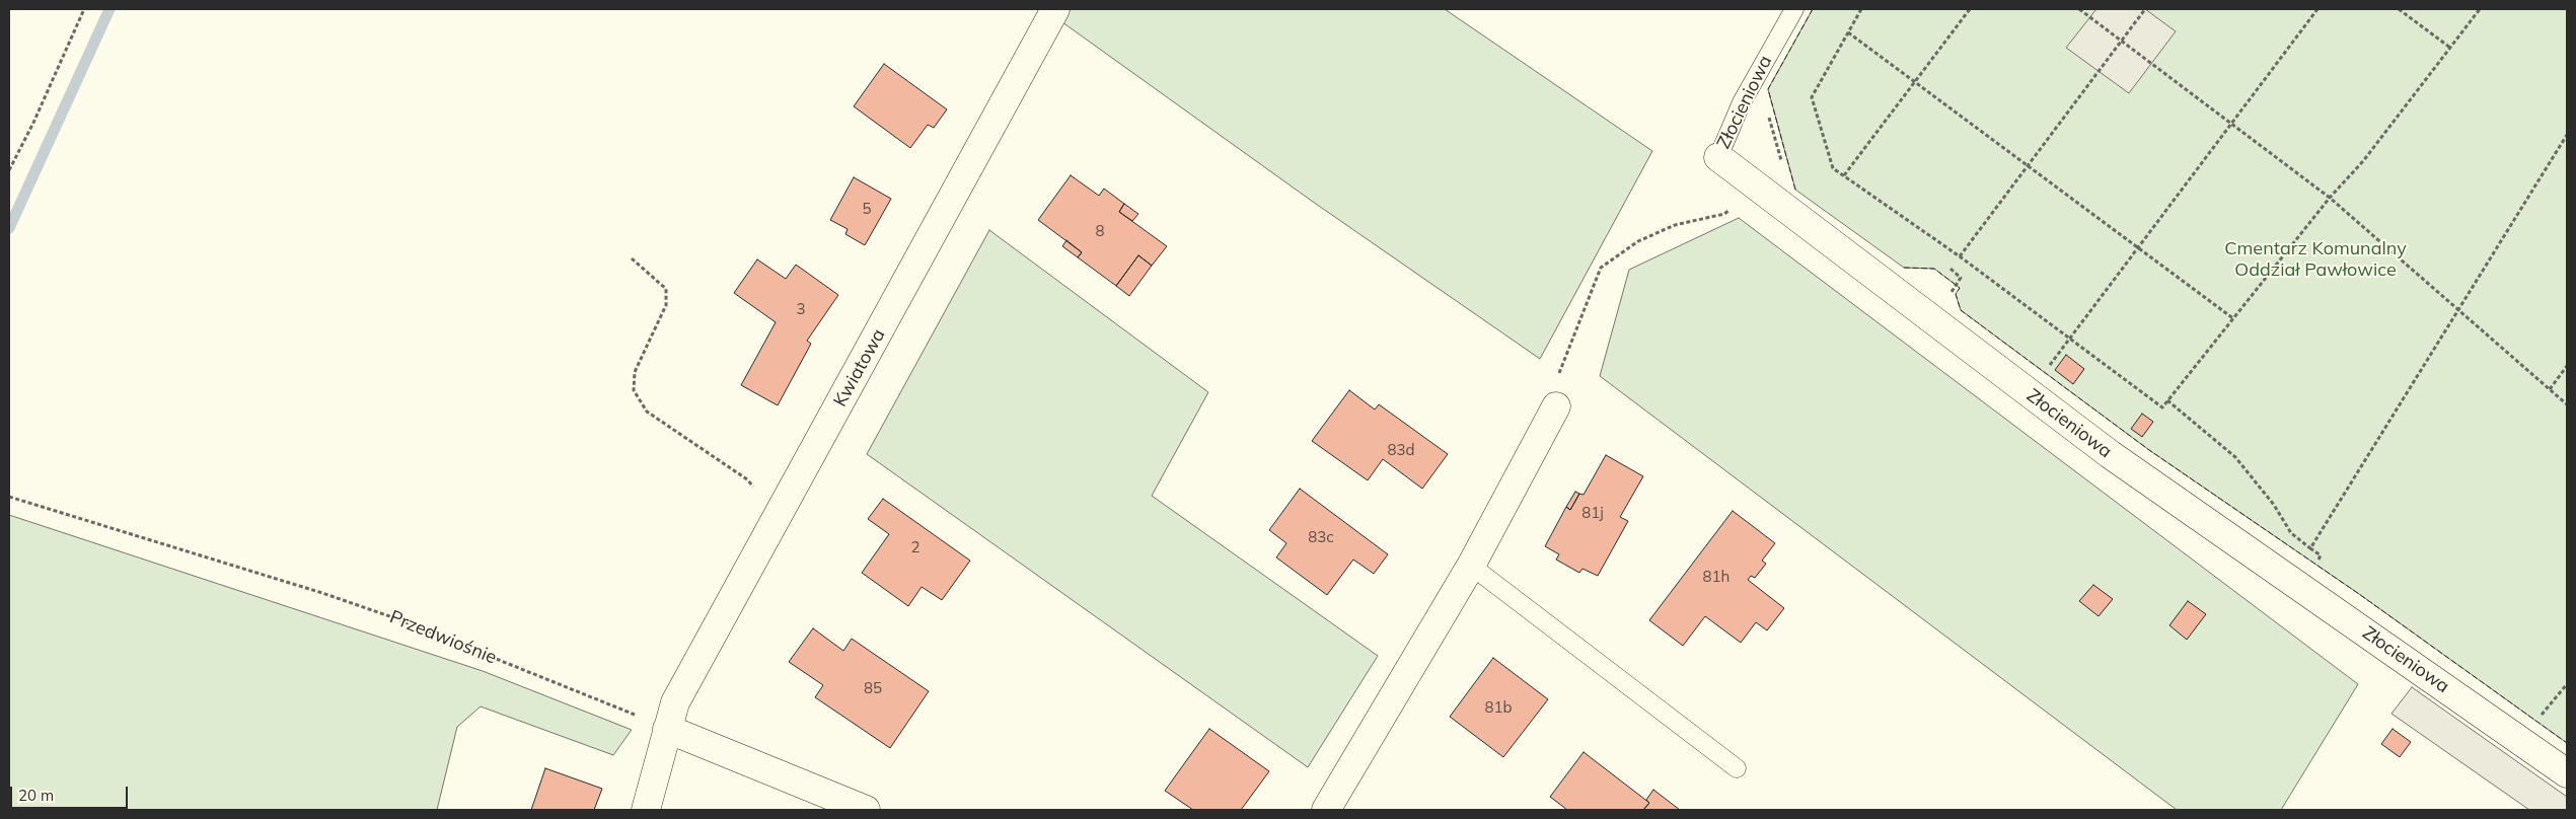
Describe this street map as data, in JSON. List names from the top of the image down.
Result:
{
  "streets": {
    "street": ["Złocieniowa", "Kwiatowa"],
    "path": ["Przedwiośnie"]
  },
  "crossings": [
    ["Kwiatowa", "Przedwiośnie"]
  ],
  "parks": ["Cmentarz Komunalny Oddział Pawłowice"],
  "house_numbers": [
    "5",
    "8",
    "3",
    "83d",
    "81j",
    "83c",
    "2",
    "81h",
    "85",
    "81b"
  ],
  "scale_bar": "20 m"
}
